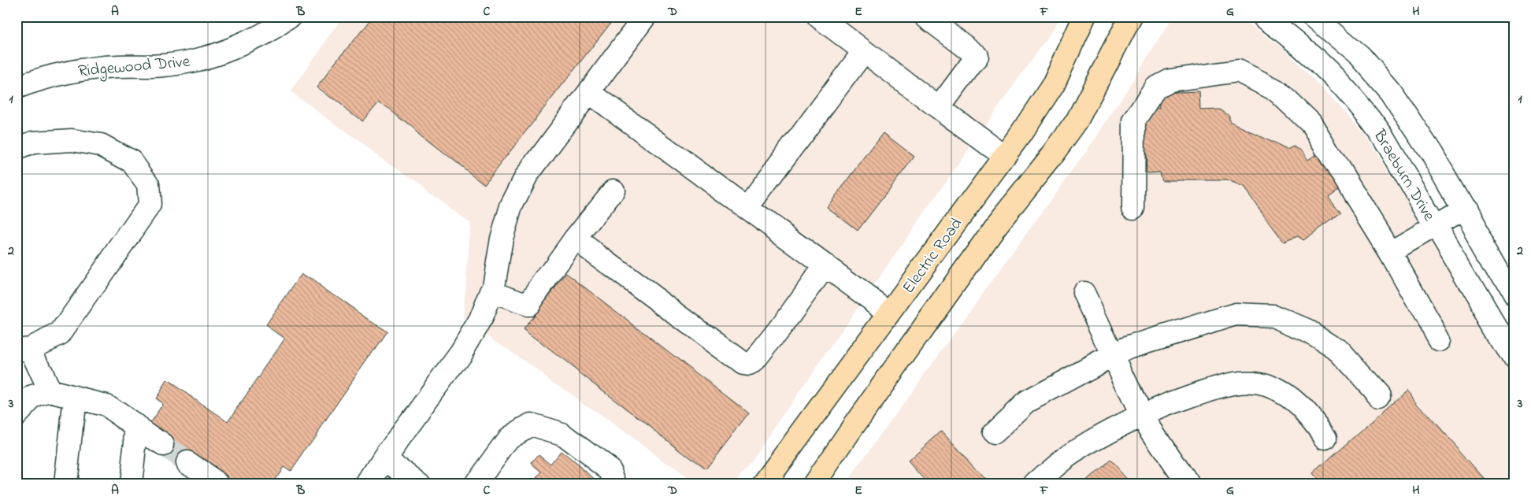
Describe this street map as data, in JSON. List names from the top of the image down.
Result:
{
  "streets": {
    "main road": ["Electric Road"],
    "street": ["Ridgewood Drive", "Braeburn Drive"]
  },
  "grid": {
    "columns": [
      "A",
      "B",
      "C",
      "D",
      "E",
      "F",
      "G",
      "H"
    ],
    "rows": ["1", "2", "3"]
  }
}
